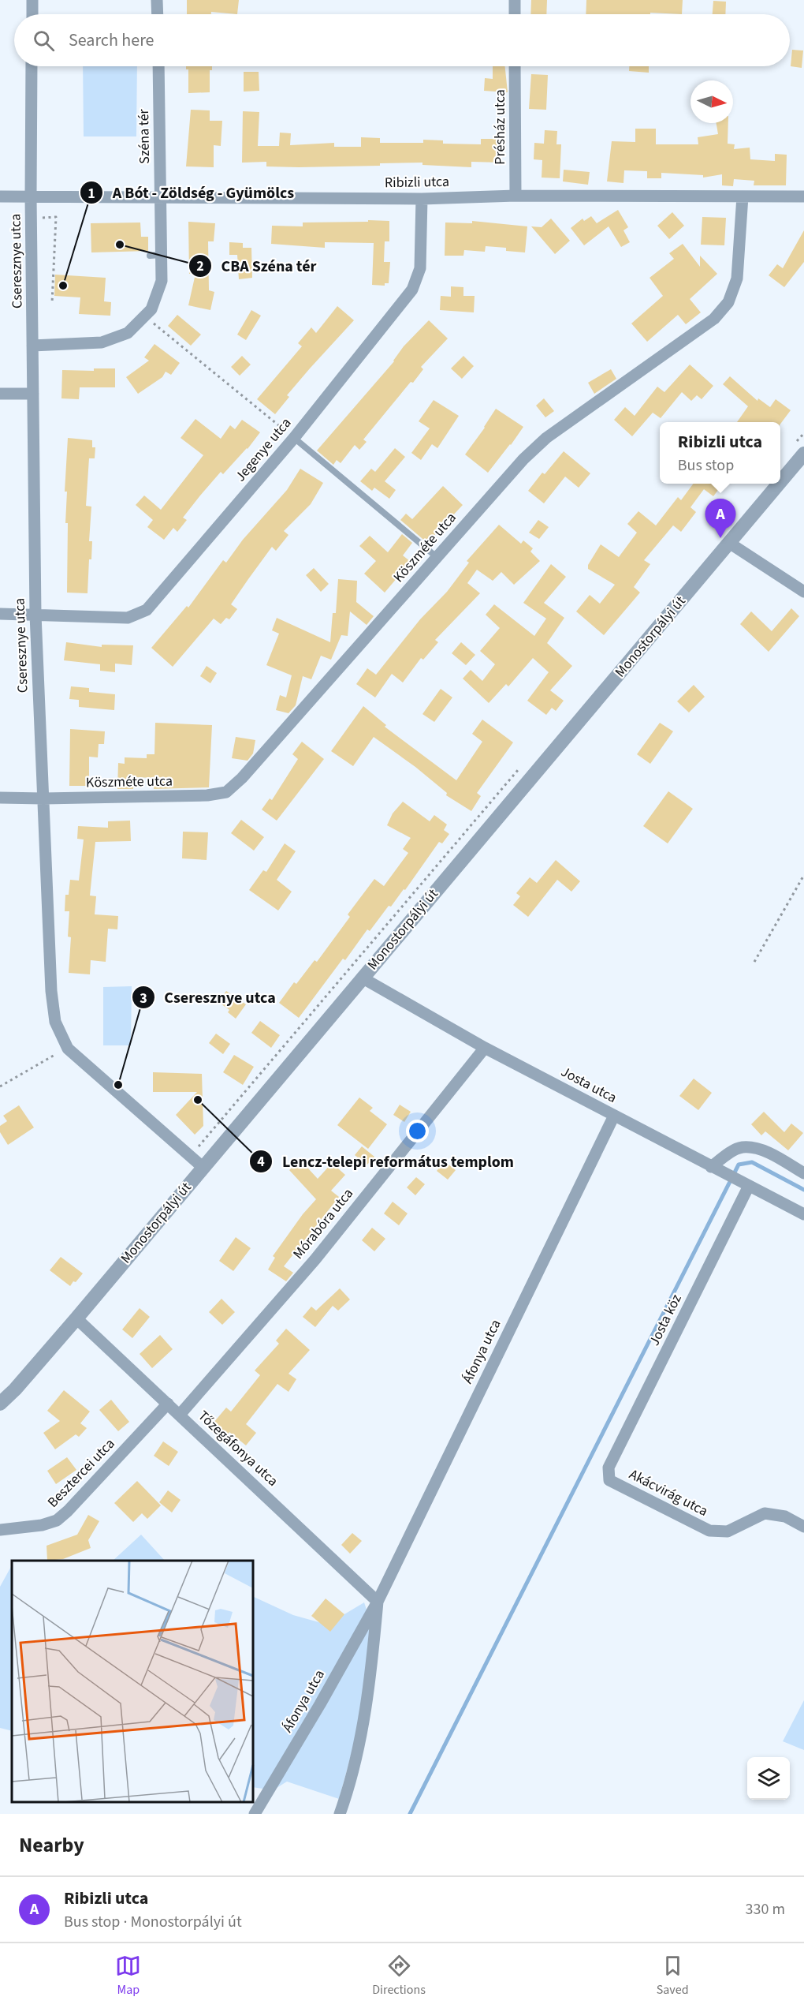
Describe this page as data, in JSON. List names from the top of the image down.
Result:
{
  "streets": {
    "street": [
      "Présház utca",
      "Széna tér",
      "Ribizli utca",
      "Cseresznye utca",
      "Jegenye utca",
      "Köszméte utca",
      "Monostorpályi út",
      "Josta utca",
      "Mórabóra utca",
      "Josta köz",
      "Áfonya utca",
      "Tőzegáfonya utca",
      "Besztercei utca",
      "Akácvirág utca"
    ]
  },
  "crossings": [
    ["Présház utca", "Ribizli utca"],
    ["Széna tér", "Ribizli utca"],
    ["Széna tér", "Cseresznye utca"],
    ["Ribizli utca", "Cseresznye utca"],
    ["Ribizli utca", "Jegenye utca"],
    ["Ribizli utca", "Köszméte utca"],
    ["Cseresznye utca", "Jegenye utca"],
    ["Cseresznye utca", "Köszméte utca"],
    ["Cseresznye utca", "Monostorpályi út"],
    ["Monostorpályi út", "Josta utca"],
    ["Monostorpályi út", "Tőzegáfonya utca"],
    ["Josta utca", "Mórabóra utca"],
    ["Josta utca", "Josta köz"],
    ["Josta utca", "Áfonya utca"],
    ["Mórabóra utca", "Tőzegáfonya utca"],
    ["Josta köz", "Akácvirág utca"],
    ["Áfonya utca", "Tőzegáfonya utca"],
    ["Tőzegáfonya utca", "Besztercei utca"]
  ],
  "places": [
    "CBA Széna tér",
    "A Bót - Zöldség - Gyümölcs",
    "Cseresznye utca",
    "Lencz-telepi református templom"
  ],
  "north": "right",
  "page": {
    "search": "Search here",
    "popup": ["Ribizli utca", "Bus stop"],
    "pins": "A",
    "heading": "Nearby",
    "list": [
      {
        "mark": "A",
        "name": "Ribizli utca",
        "note": "Bus stop · Monostorpályi út",
        "value": "330 m"
      }
    ],
    "nav": ["Map", "Directions", "Saved"]
  }
}
